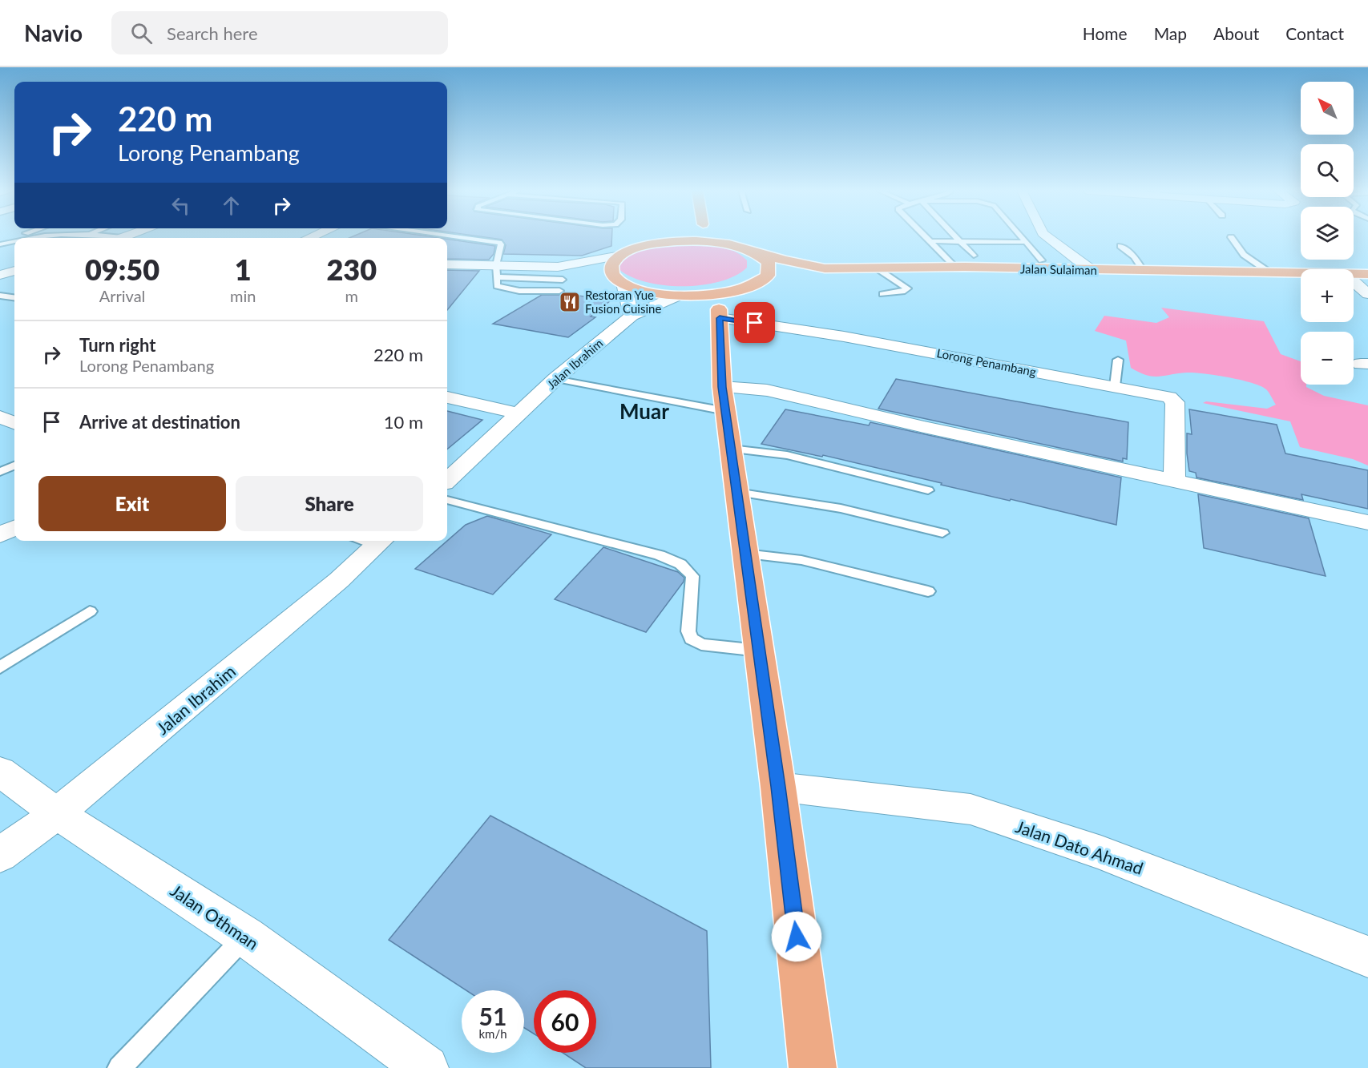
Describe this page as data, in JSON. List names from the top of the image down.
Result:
{
  "streets": {
    "main road": ["Jalan Sulaiman"],
    "street": [
      "Lorong Penambang",
      "Jalan Ibrahim",
      "Jalan Dato Ahmad",
      "Jalan Othman"
    ]
  },
  "crossings": [
    ["Jalan Ibrahim", "Jalan Othman"]
  ],
  "districts": ["Muar"],
  "places": {
    "restaurant": ["Restoran Yue Fusion Cuisine"]
  },
  "north": "top left",
  "page": {
    "header": "Navio",
    "search": "Search here",
    "nav": [
      "Home",
      "Map",
      "About",
      "Contact"
    ],
    "map_buttons": ["+", "−"],
    "turn": ["220 m", "Lorong Penambang"],
    "eta": [
      "09:50",
      "Arrival",
      "1",
      "min",
      "230",
      "m"
    ],
    "list": [
      {
        "name": "Turn right",
        "note": "Lorong Penambang",
        "value": "220 m"
      },
      {
        "name": "Arrive at destination",
        "value": "10 m"
      }
    ],
    "buttons": ["Exit", "Share"],
    "speed": "51 km/h",
    "limit": "60"
  }
}
